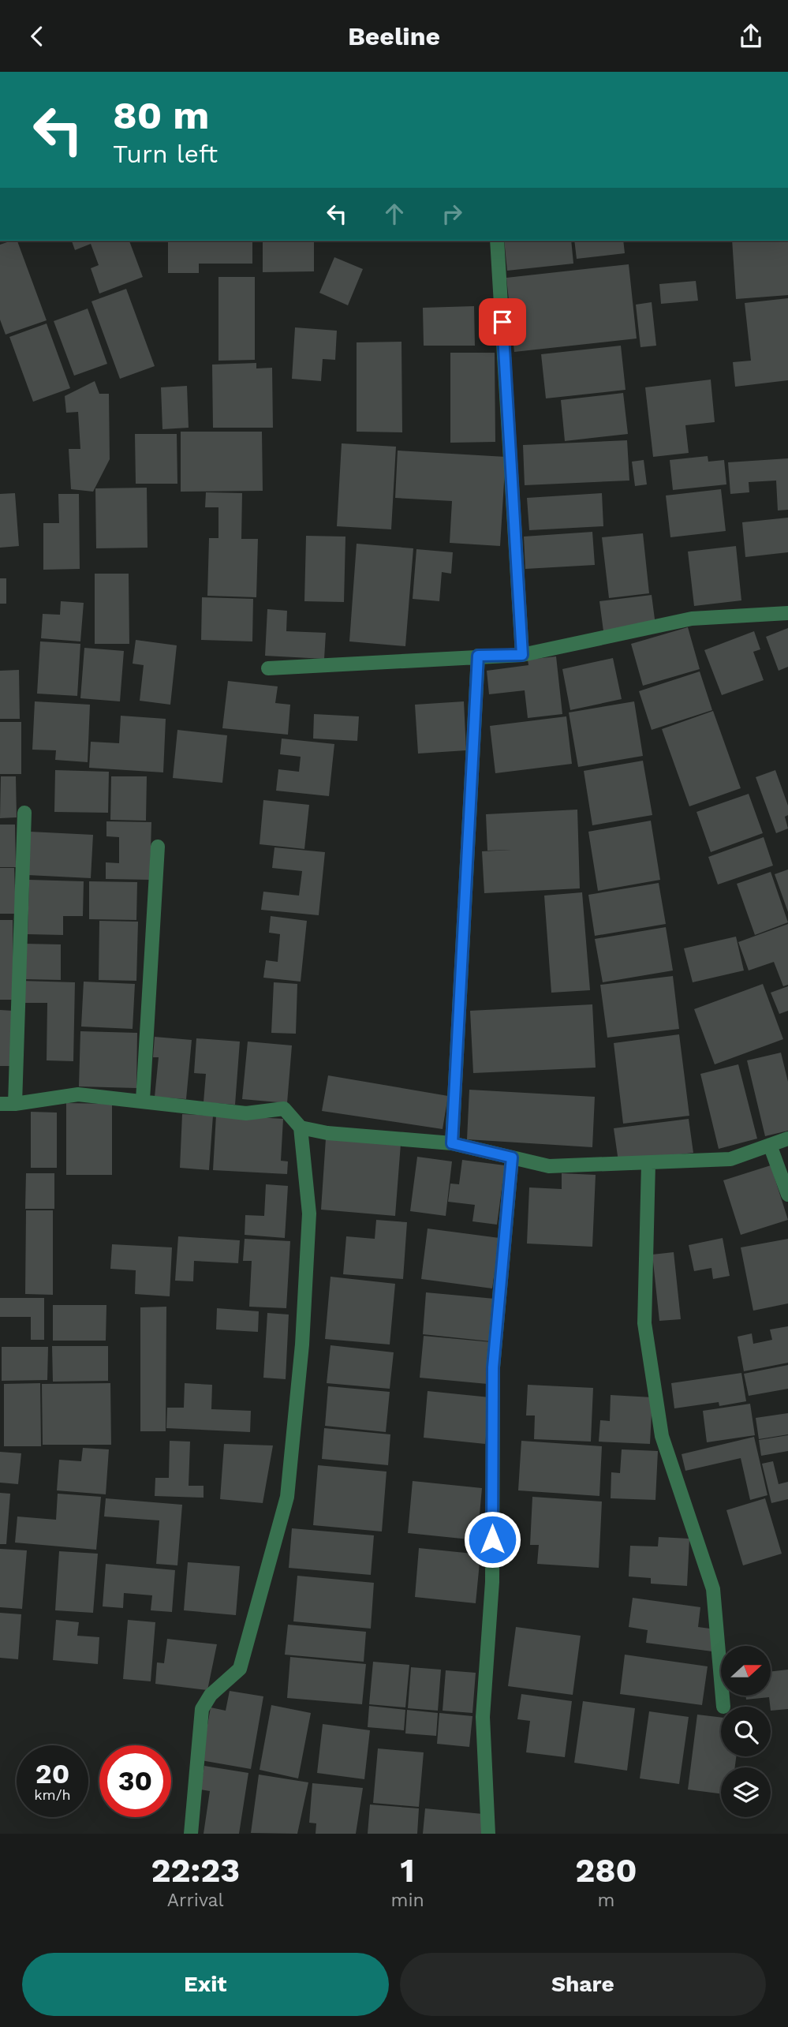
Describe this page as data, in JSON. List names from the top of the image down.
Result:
{
  "north": "right",
  "page": {
    "header": "Beeline",
    "turn": ["80 m", "Turn left"],
    "speed": "20 km/h",
    "limit": "30",
    "eta": [
      "22:23",
      "Arrival",
      "1",
      "min",
      "280",
      "m"
    ],
    "buttons": ["Exit", "Share"]
  }
}
